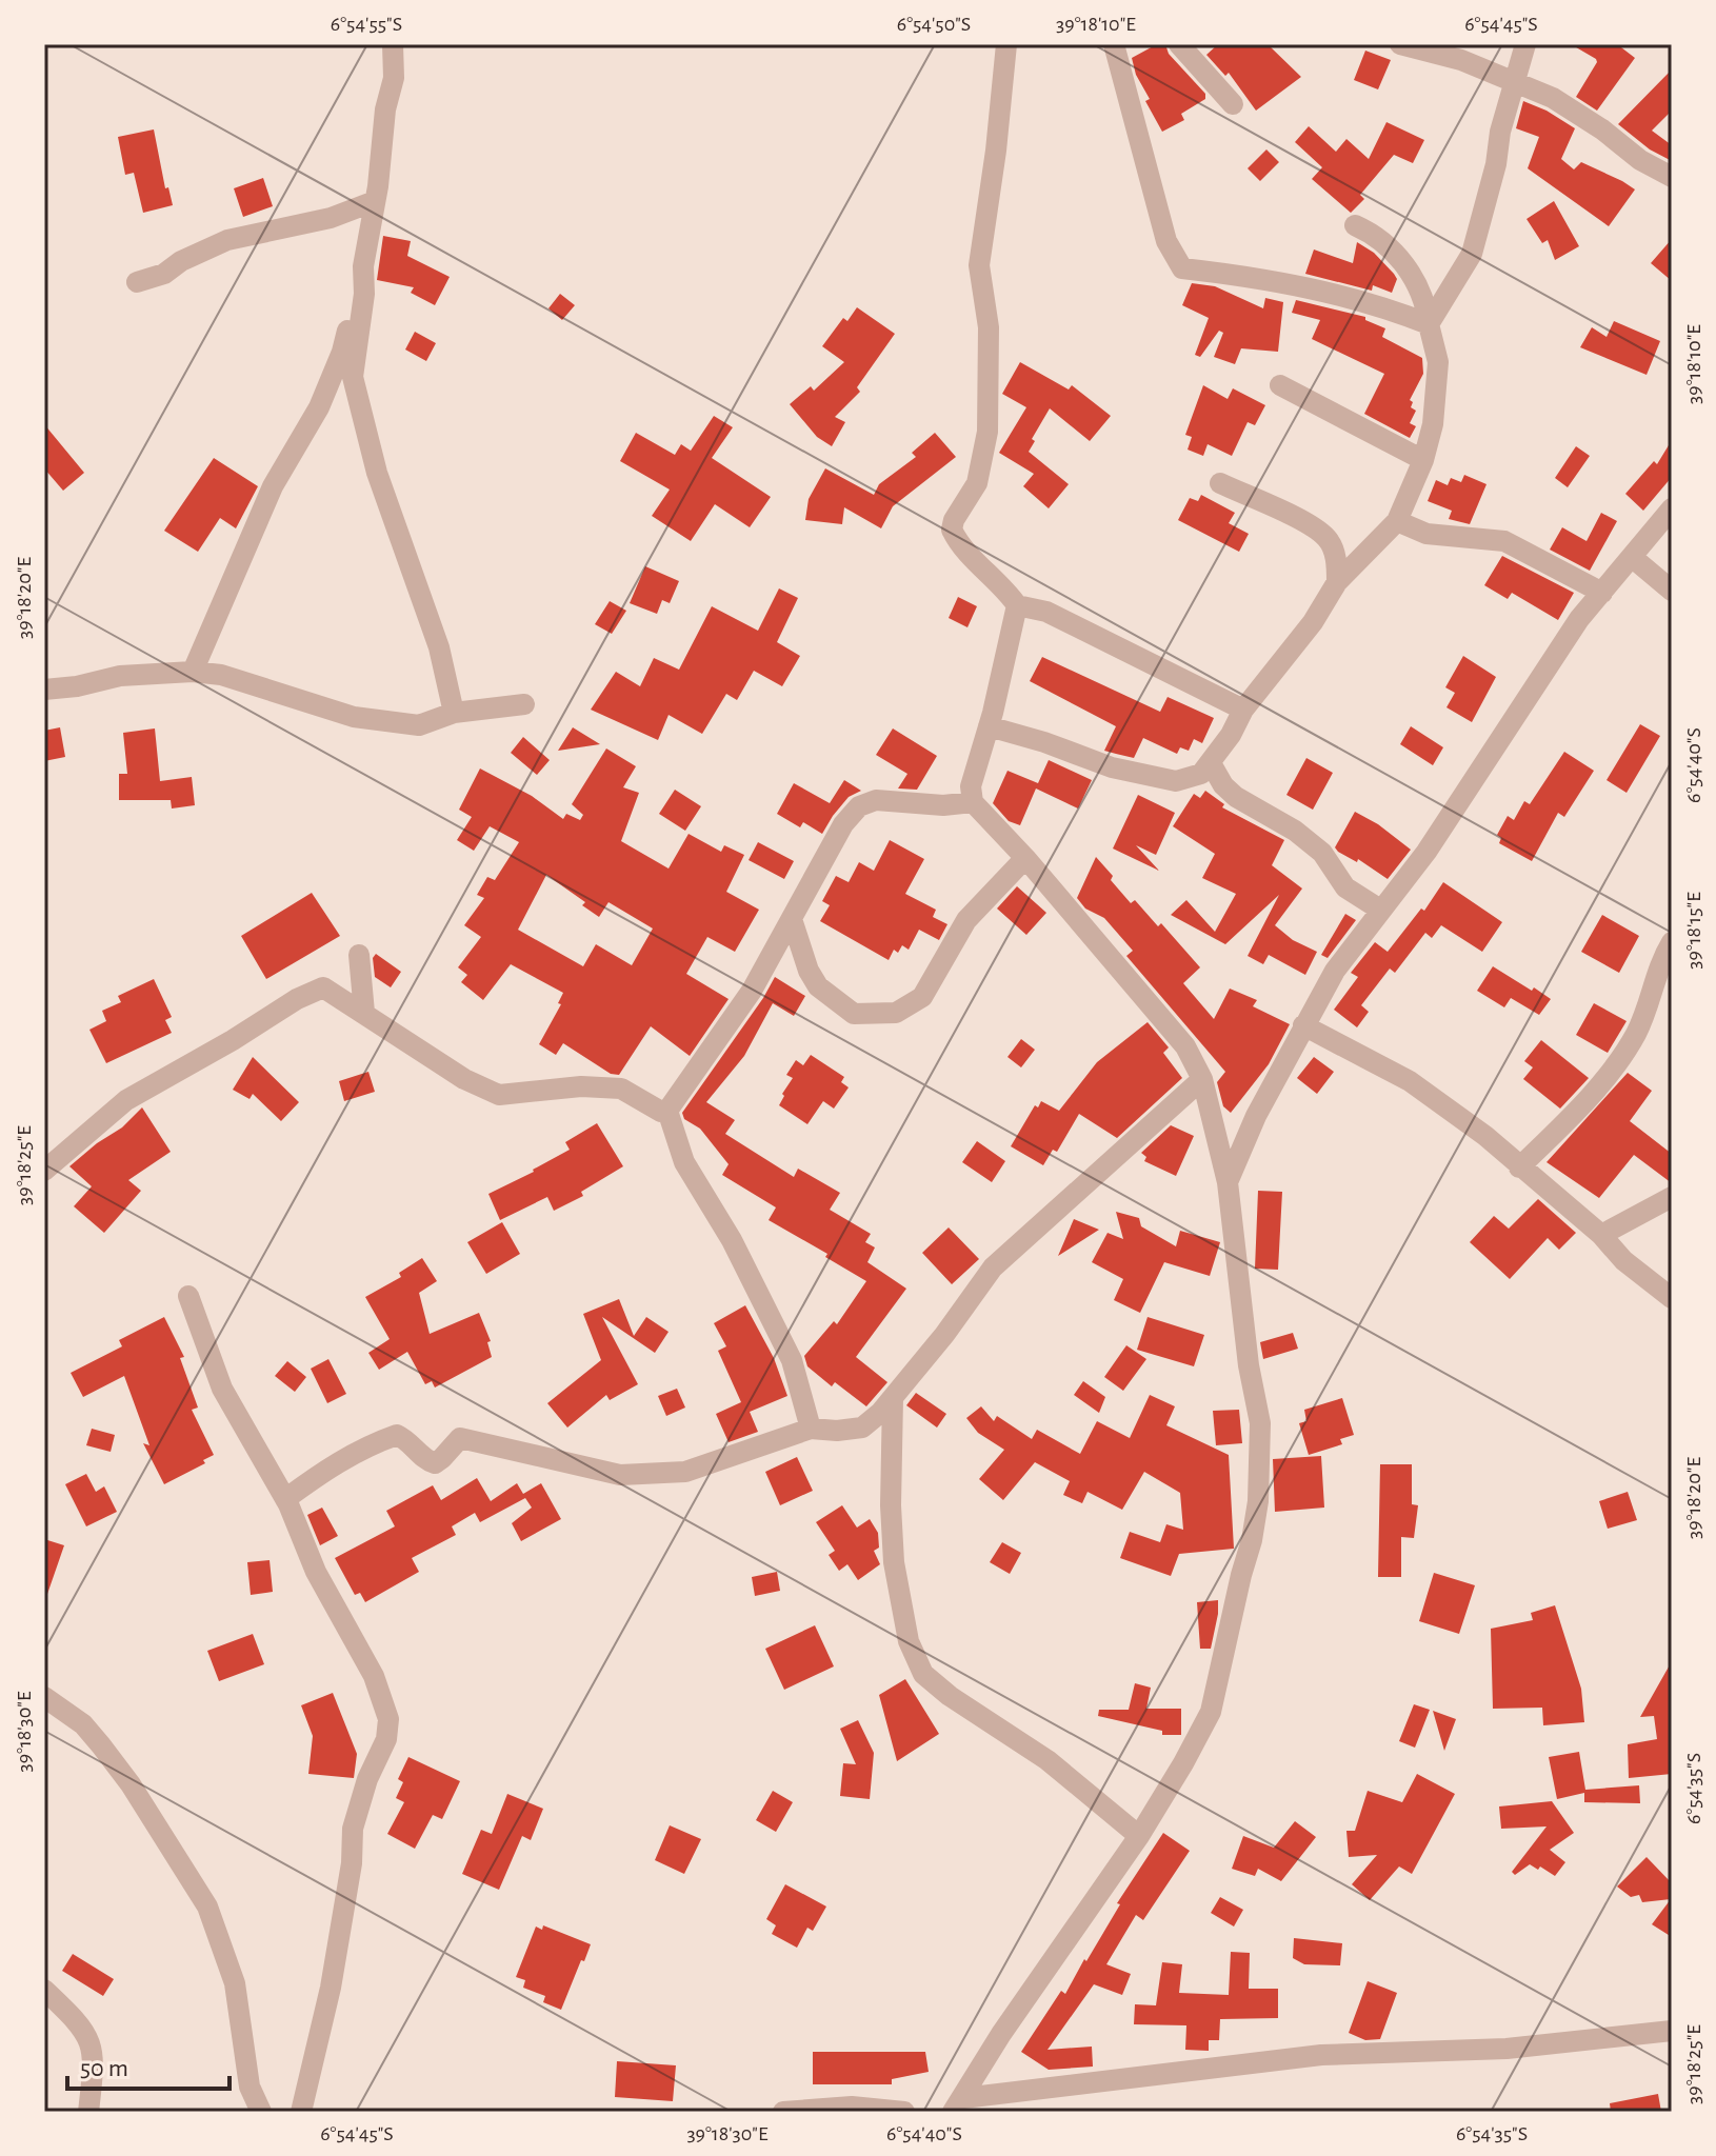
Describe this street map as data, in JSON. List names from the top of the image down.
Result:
{
  "scale_bar": "50 m",
  "coordinates": [
    "6°54'55\"S",
    "6°54'50\"S",
    "39°18'10\"E",
    "6°54'45\"S",
    "39°18'20\"E",
    "6°54'40\"S",
    "39°18'15\"E",
    "39°18'25\"E",
    "39°18'30\"E",
    "6°54'35\"S"
  ]
}
